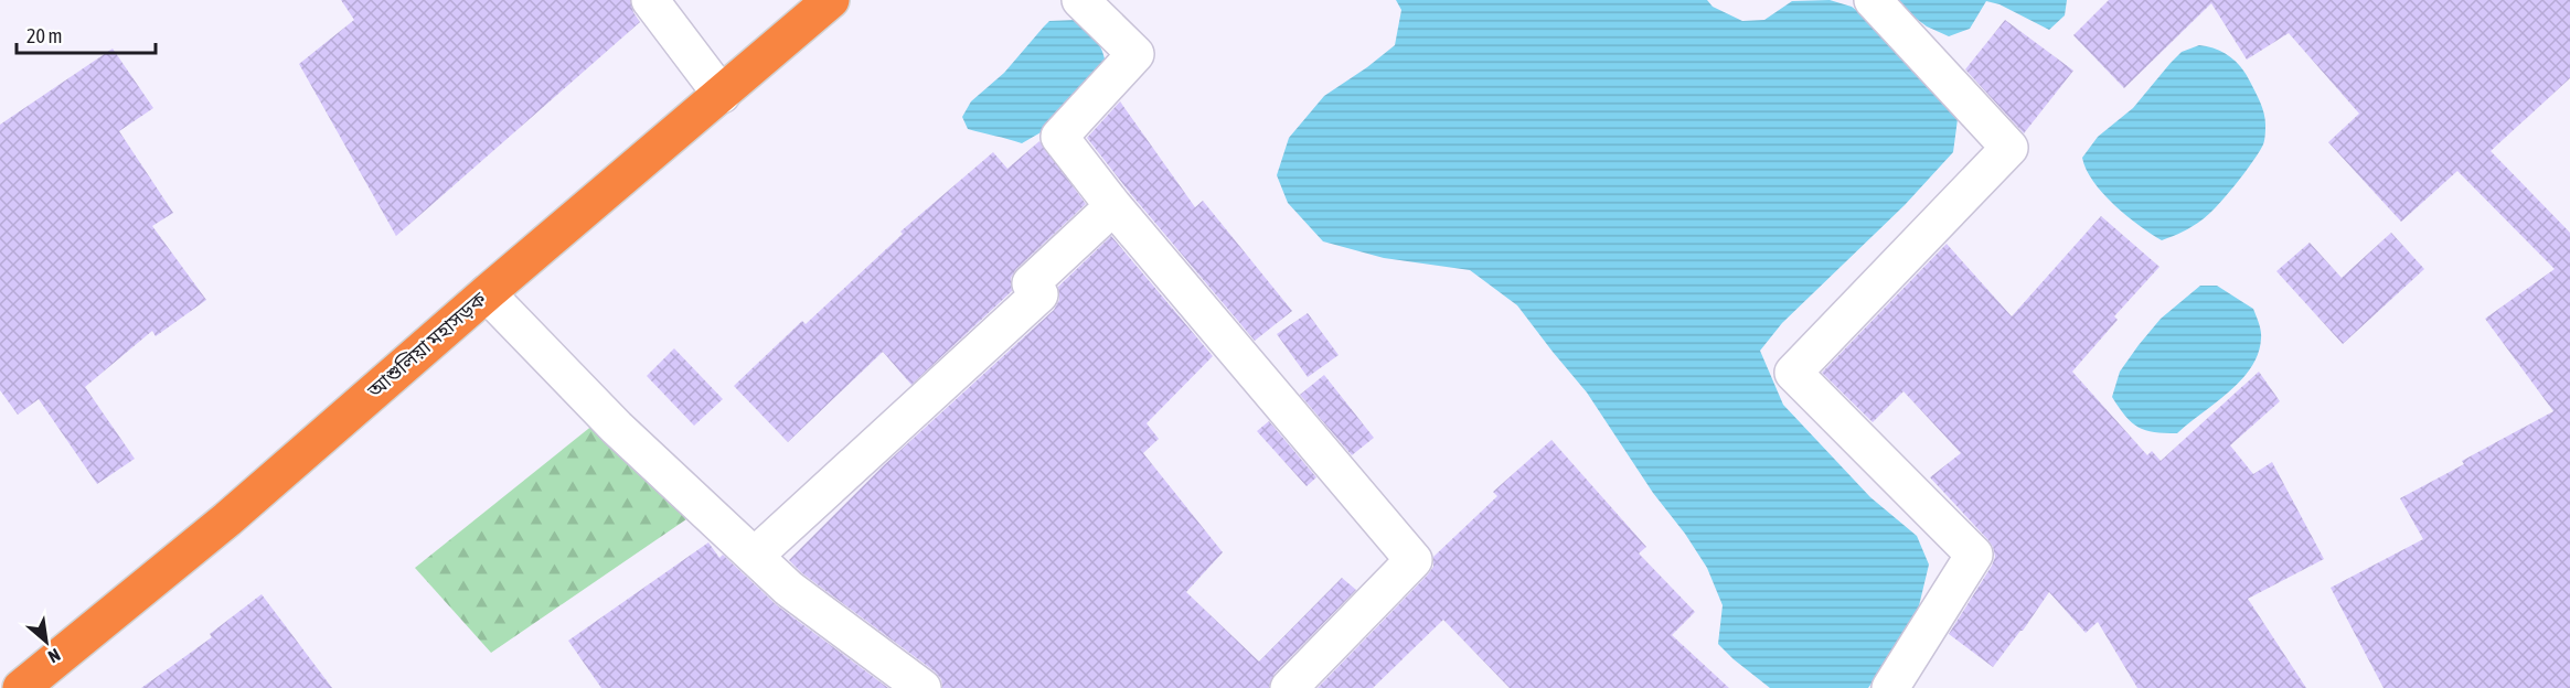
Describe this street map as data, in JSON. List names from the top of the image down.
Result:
{
  "streets": {
    "highway": ["আশুলিয়া মহাসড়ক"]
  },
  "scale_bar": "20 m",
  "north": "bottom right"
}
